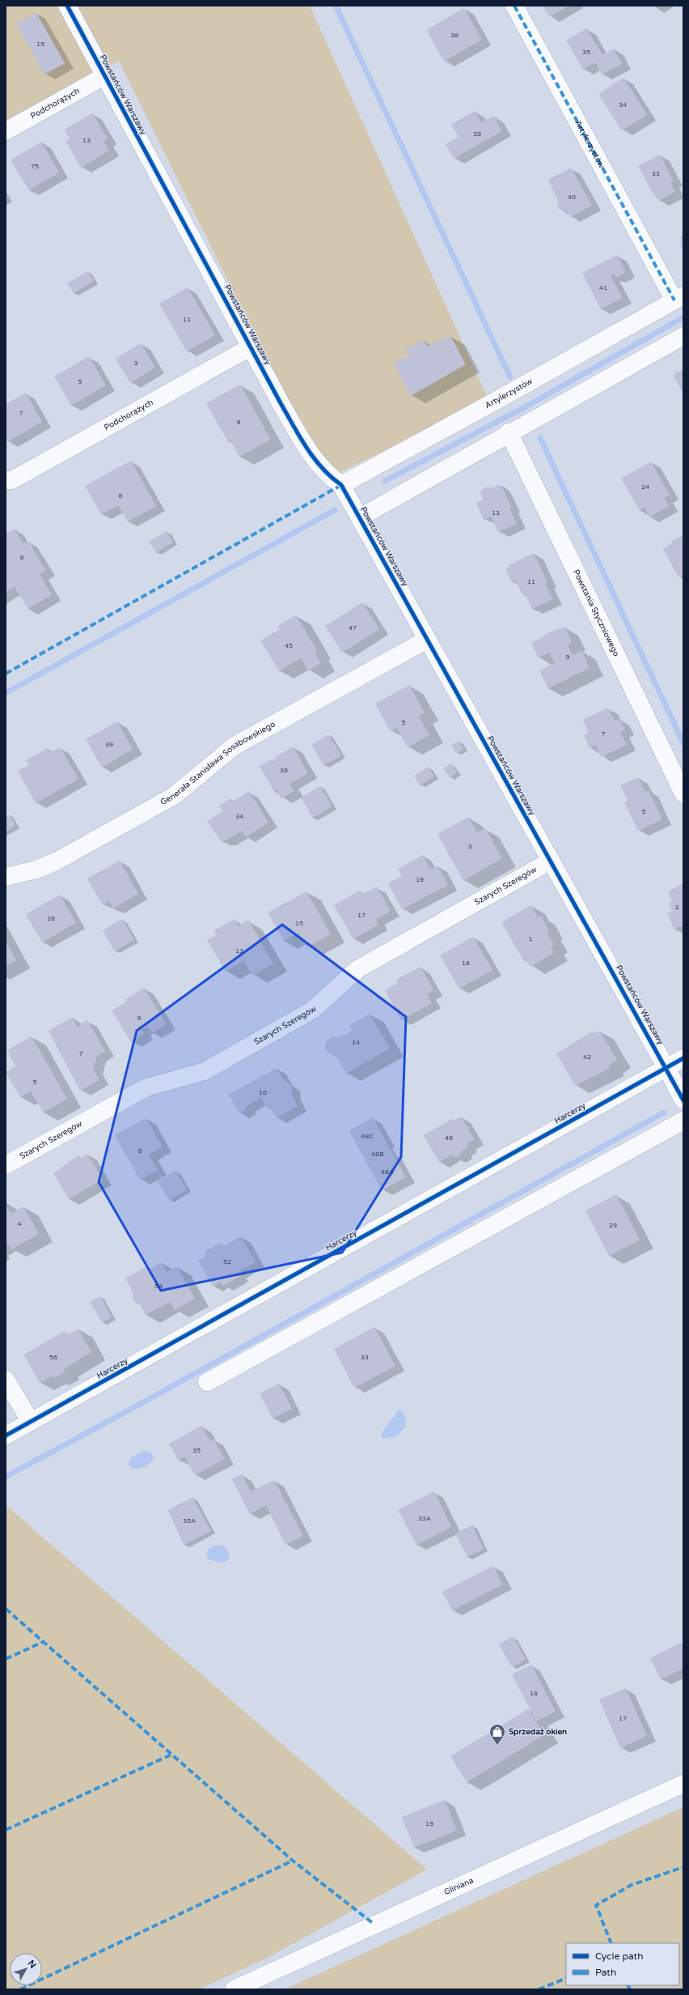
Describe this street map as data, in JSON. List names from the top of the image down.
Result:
{
  "streets": {
    "street": [
      "Powstańców Warszawy",
      "Podchorążych",
      "Artylerzystów",
      "Powstania Styczniowego",
      "Generała Stanisława Sosabowskiego",
      "Szarych Szeregów",
      "Harcerzy",
      "Gliniana"
    ]
  },
  "crossings": [
    ["Powstańców Warszawy", "Podchorążych"],
    ["Powstańców Warszawy", "Artylerzystów"],
    ["Powstańców Warszawy", "Generała Stanisława Sosabowskiego"],
    ["Powstańców Warszawy", "Szarych Szeregów"],
    ["Powstańców Warszawy", "Harcerzy"]
  ],
  "places": {
    "shop": ["Sprzedaż okien"]
  },
  "house_numbers": [
    "38",
    "15",
    "35",
    "34",
    "39",
    "13",
    "75",
    "33",
    "40",
    "41",
    "11",
    "3",
    "5",
    "7",
    "9",
    "24",
    "6",
    "13",
    "8",
    "11",
    "47",
    "45",
    "9",
    "5",
    "7",
    "39",
    "36",
    "5",
    "34",
    "3",
    "19",
    "3",
    "17",
    "28",
    "15",
    "1",
    "13",
    "18",
    "9",
    "14",
    "7",
    "42",
    "5",
    "10",
    "48C",
    "46",
    "6",
    "48B",
    "48A",
    "4",
    "29",
    "52",
    "54",
    "56",
    "33",
    "35",
    "33A",
    "35A",
    "18",
    "17",
    "19"
  ],
  "legend": ["Cycle path", "Path"],
  "north": "top right"
}
